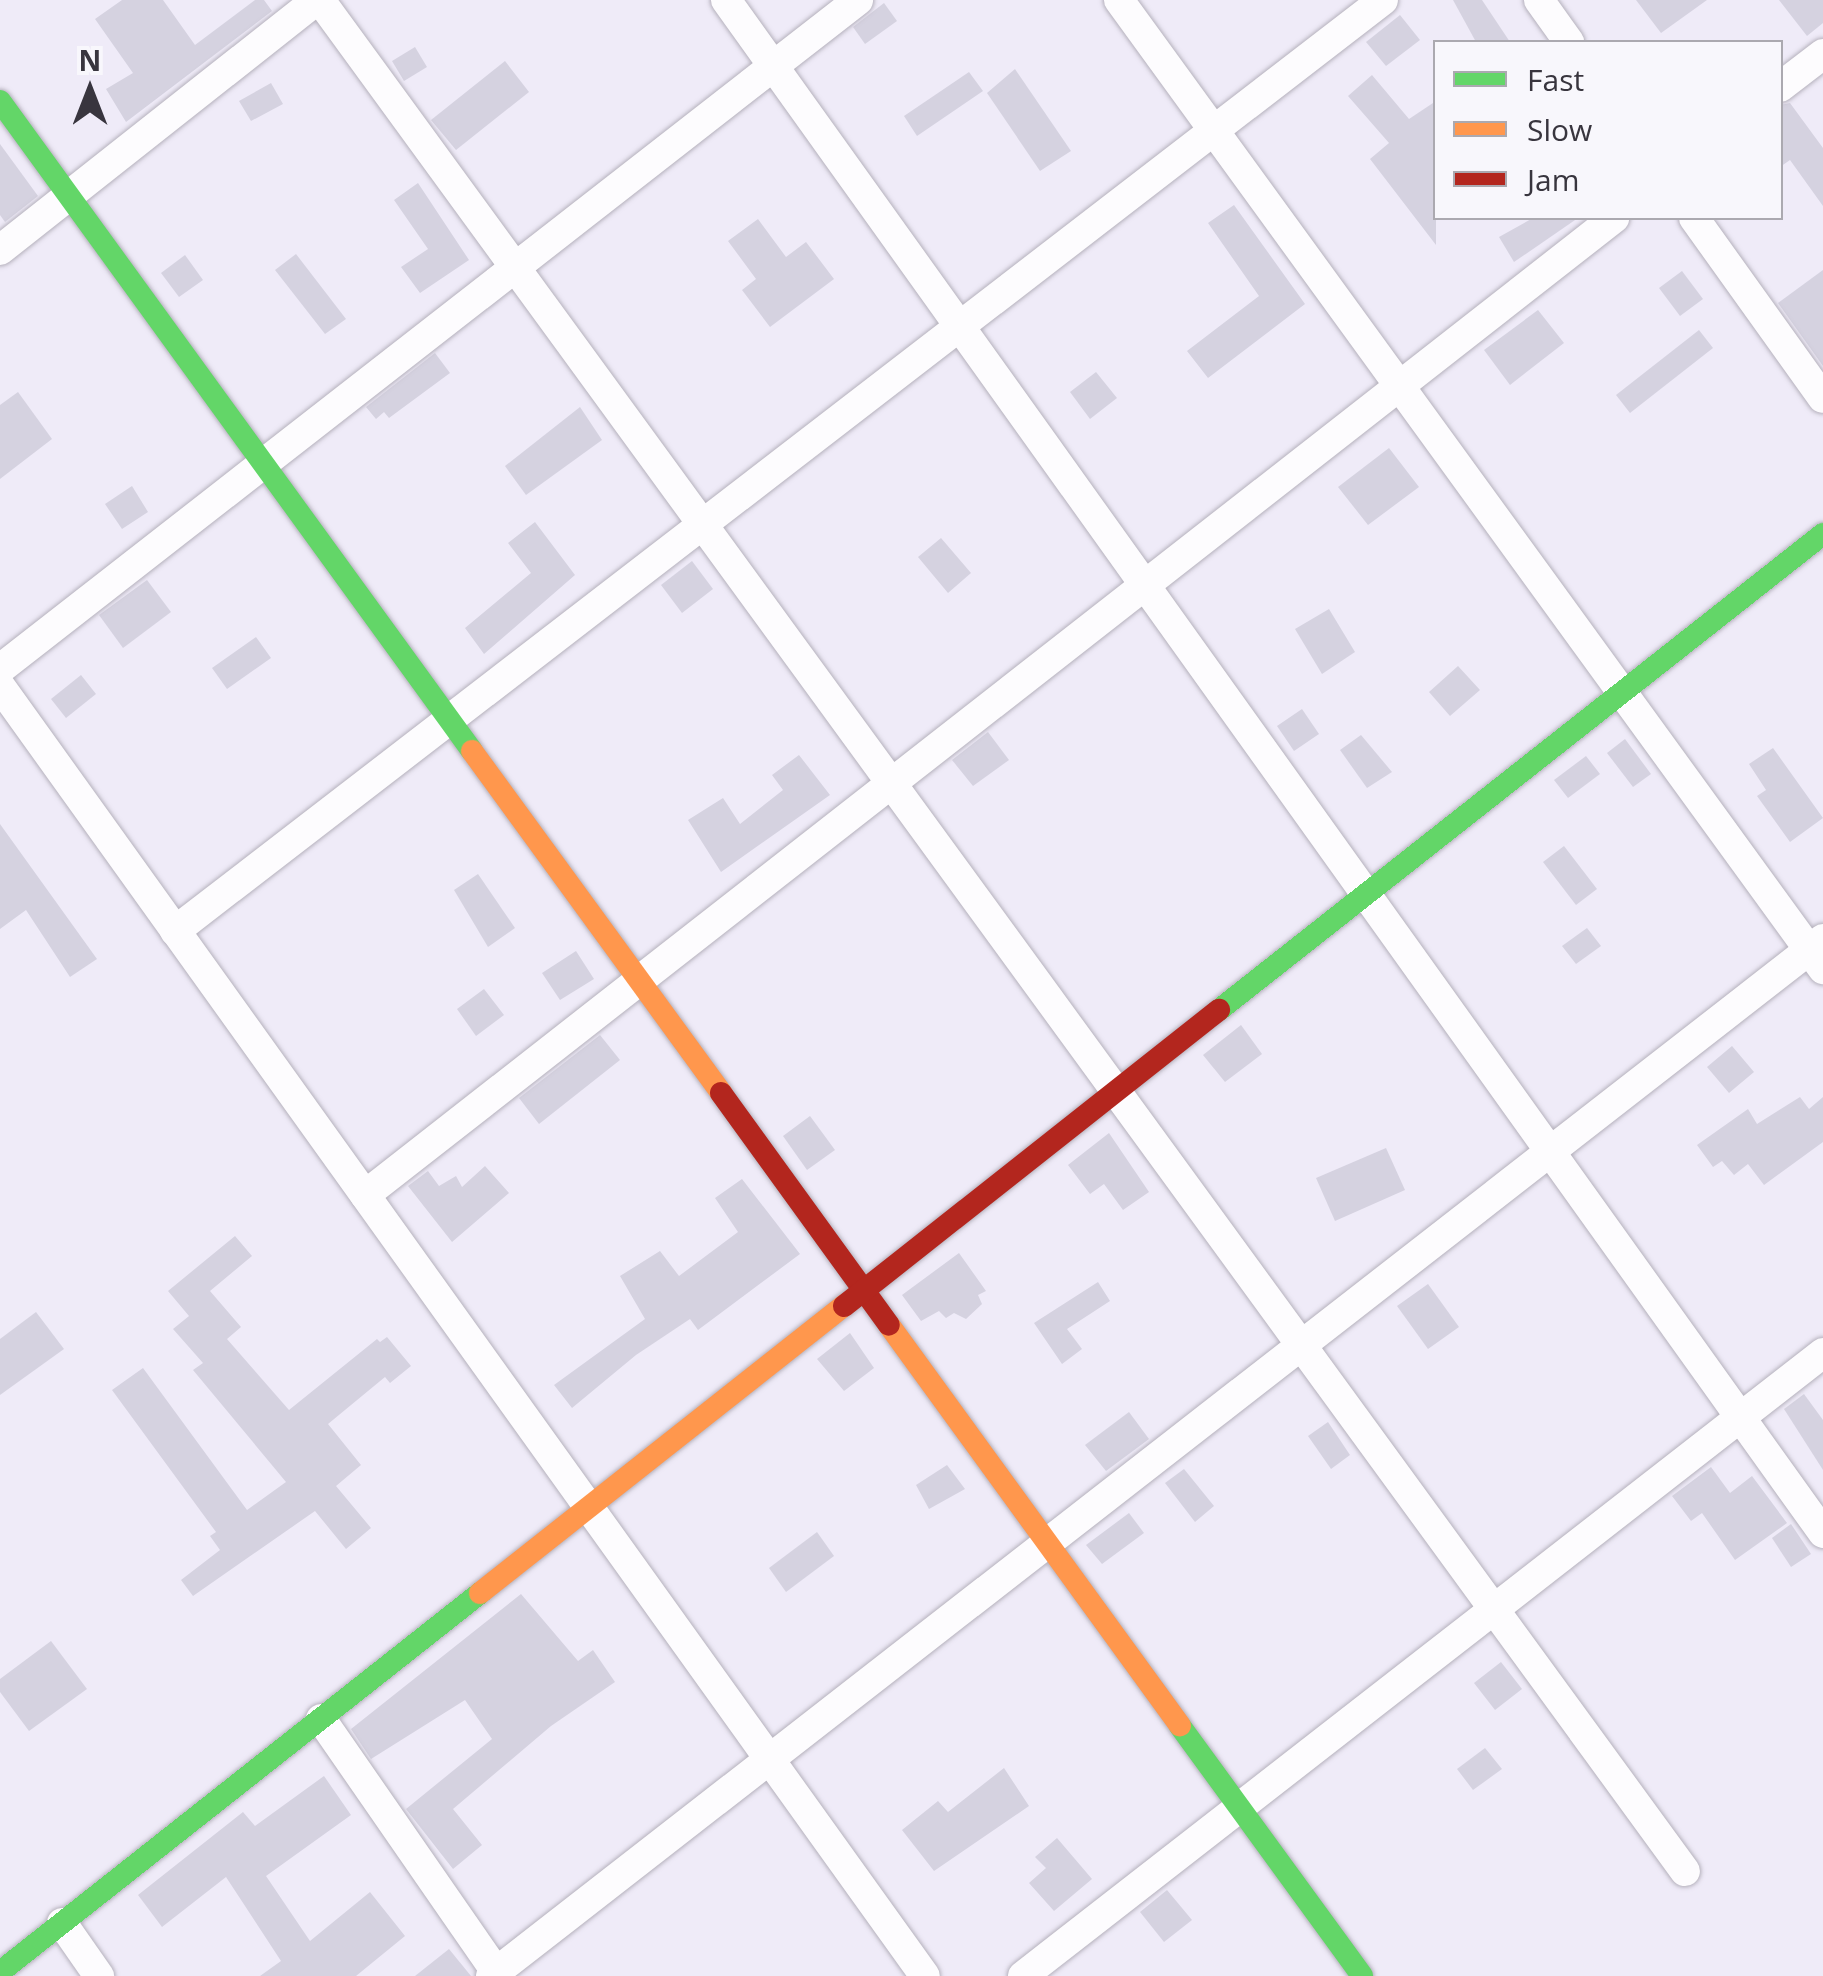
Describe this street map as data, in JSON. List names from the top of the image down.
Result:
{
  "legend": ["Fast", "Slow", "Jam"],
  "north": "top"
}
